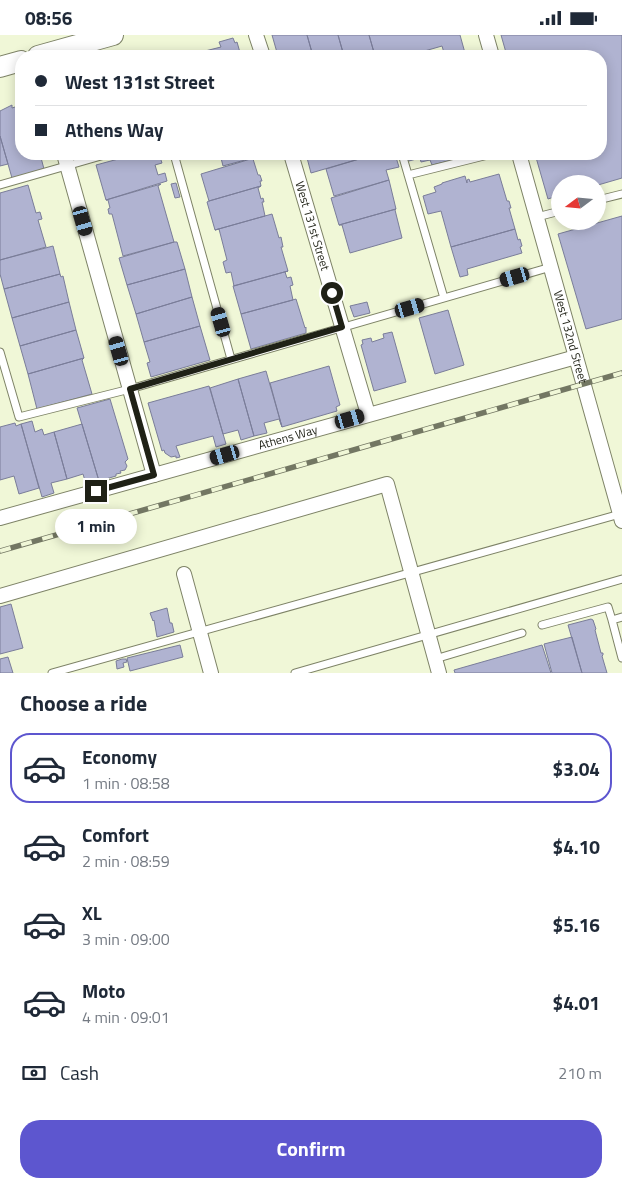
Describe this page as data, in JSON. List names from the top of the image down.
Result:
{
  "streets": {
    "street": ["West 131st Street", "West 132nd Street", "Athens Way"]
  },
  "crossings": [
    ["West 131st Street", "Athens Way"],
    ["West 132nd Street", "Athens Way"]
  ],
  "north": "left",
  "page": {
    "status": "08:56",
    "banner": ["West 131st Street", "Athens Way"],
    "bubble": "1 min",
    "heading": "Choose a ride",
    "list": [
      {
        "name": "Economy",
        "note": "1 min · 08:58",
        "value": "$3.04"
      },
      {
        "name": "Comfort",
        "note": "2 min · 08:59",
        "value": "$4.10"
      },
      {
        "name": "XL",
        "note": "3 min · 09:00",
        "value": "$5.16"
      },
      {
        "name": "Moto",
        "note": "4 min · 09:01",
        "value": "$4.01"
      }
    ],
    "pay": ["Cash", "210 m"],
    "buttons": "Confirm"
  }
}
